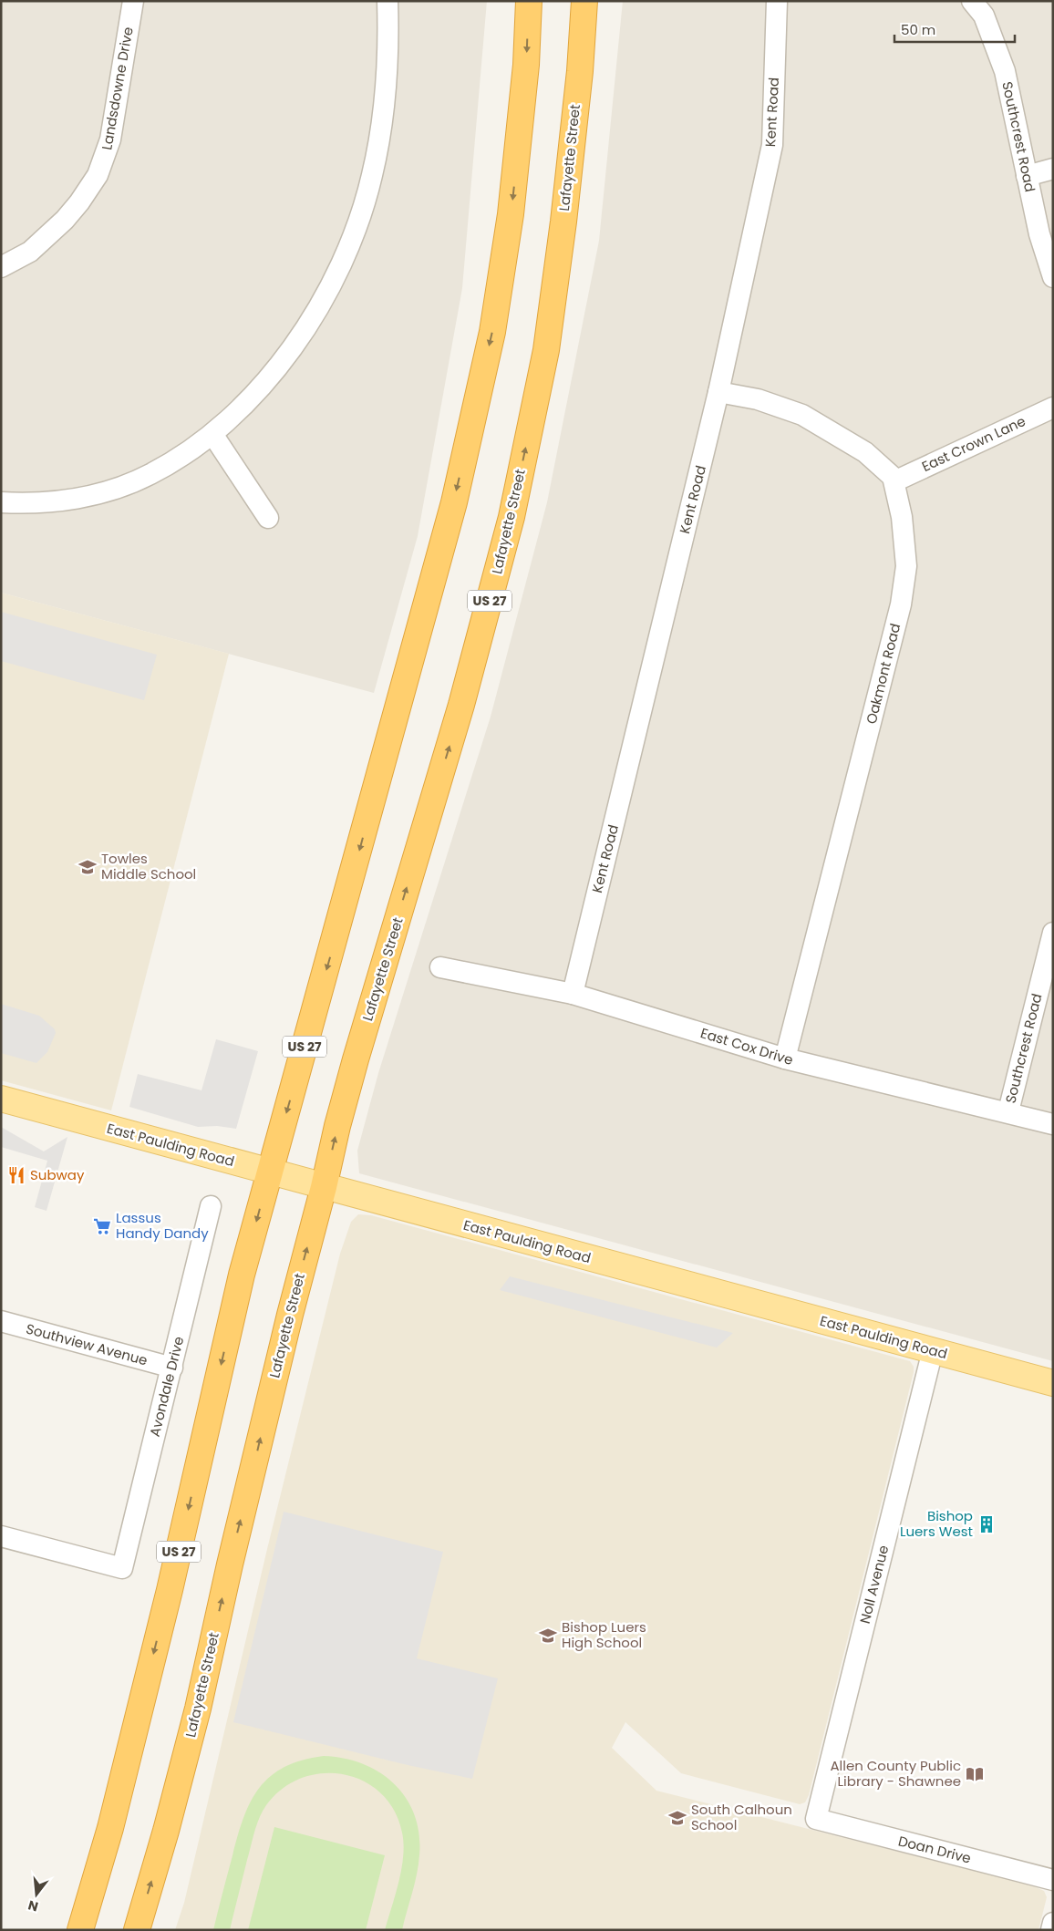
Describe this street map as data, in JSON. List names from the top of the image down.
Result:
{
  "streets": {
    "highway": ["Lafayette Street", "US 27"],
    "main road": ["East Paulding Road"],
    "street": [
      "Landsdowne Drive",
      "Kent Road",
      "Southcrest Road",
      "East Crown Lane",
      "Oakmont Road",
      "East Cox Drive",
      "Southview Avenue",
      "Avondale Drive",
      "Noll Avenue",
      "Doan Drive"
    ]
  },
  "crossings": [
    ["Kent Road", "Oakmont Road"],
    ["Kent Road", "East Cox Drive"],
    ["Southcrest Road", "East Cox Drive"],
    ["Lafayette Street", "East Paulding Road"],
    ["East Crown Lane", "Oakmont Road"],
    ["US 27", "East Paulding Road"],
    ["Oakmont Road", "East Cox Drive"],
    ["East Paulding Road", "Noll Avenue"],
    ["Southview Avenue", "Avondale Drive"],
    ["Noll Avenue", "Doan Drive"]
  ],
  "places": {
    "school or university": ["Towles Middle School", "Bishop Luers High School", "South Calhoun School"],
    "restaurant": ["Subway"],
    "supermarket": ["Lassus Handy Dandy"],
    "building": ["Bishop Luers West"],
    "library": ["Allen County Public Library - Shawnee"]
  },
  "scale_bar": "50 m",
  "north": "bottom"
}
